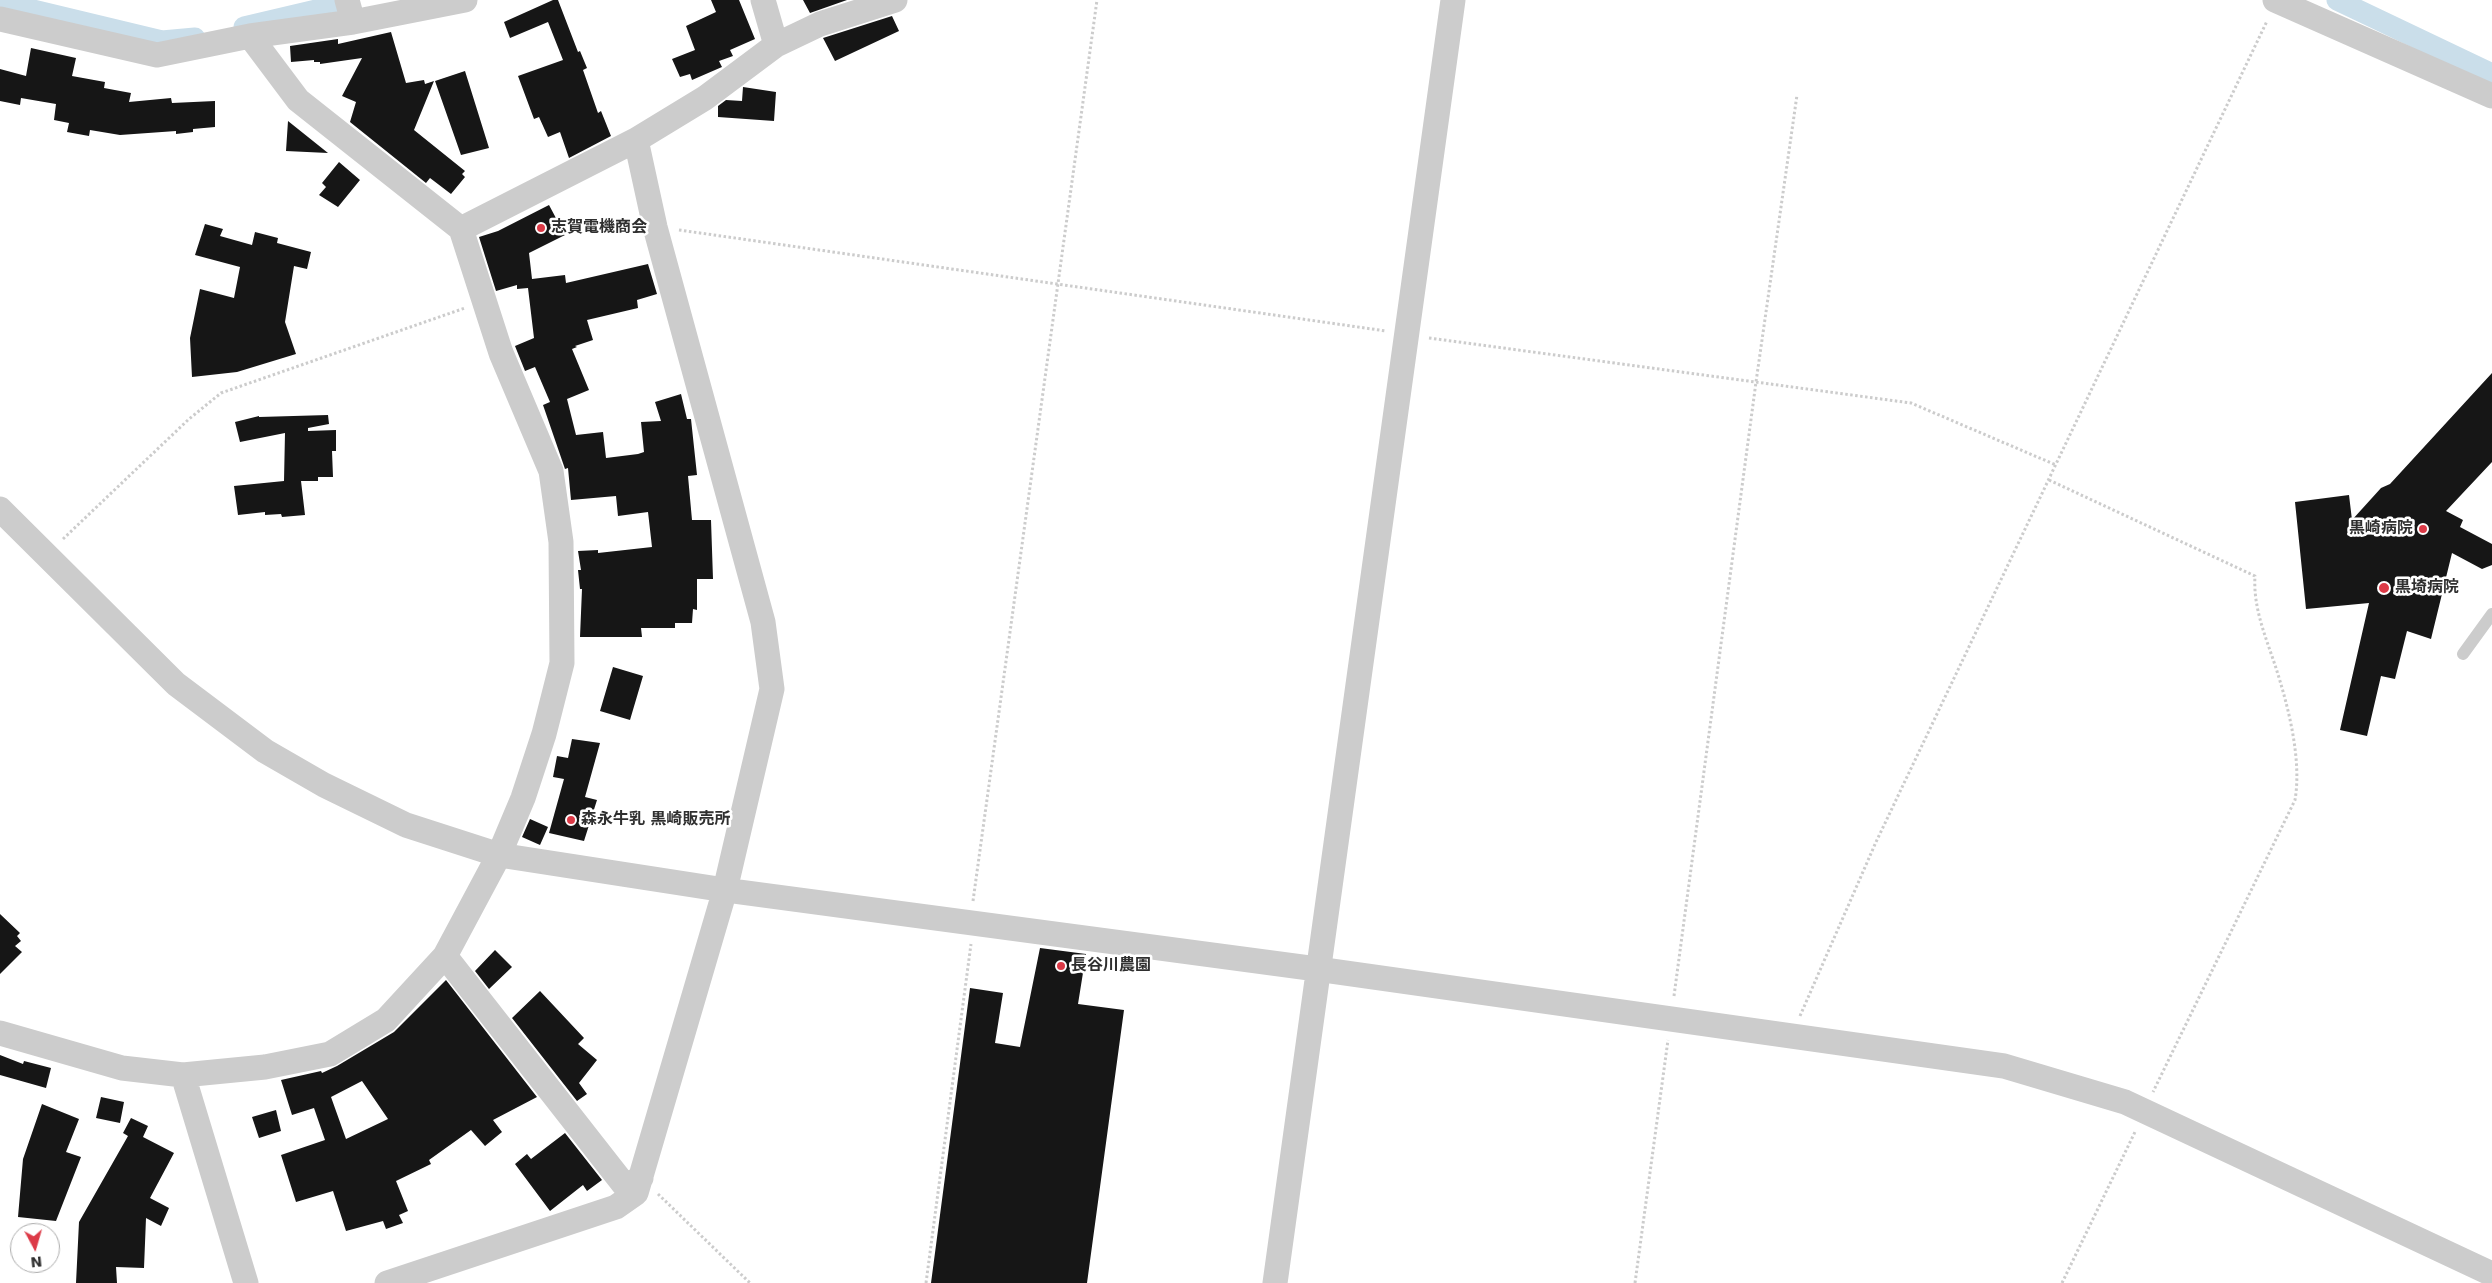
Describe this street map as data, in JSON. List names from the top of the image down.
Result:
{
  "places": [
    "志賀電機商会",
    "黒崎病院",
    "黒埼病院",
    "森永牛乳 黒崎販売所",
    "長谷川農園"
  ],
  "north": "bottom"
}
